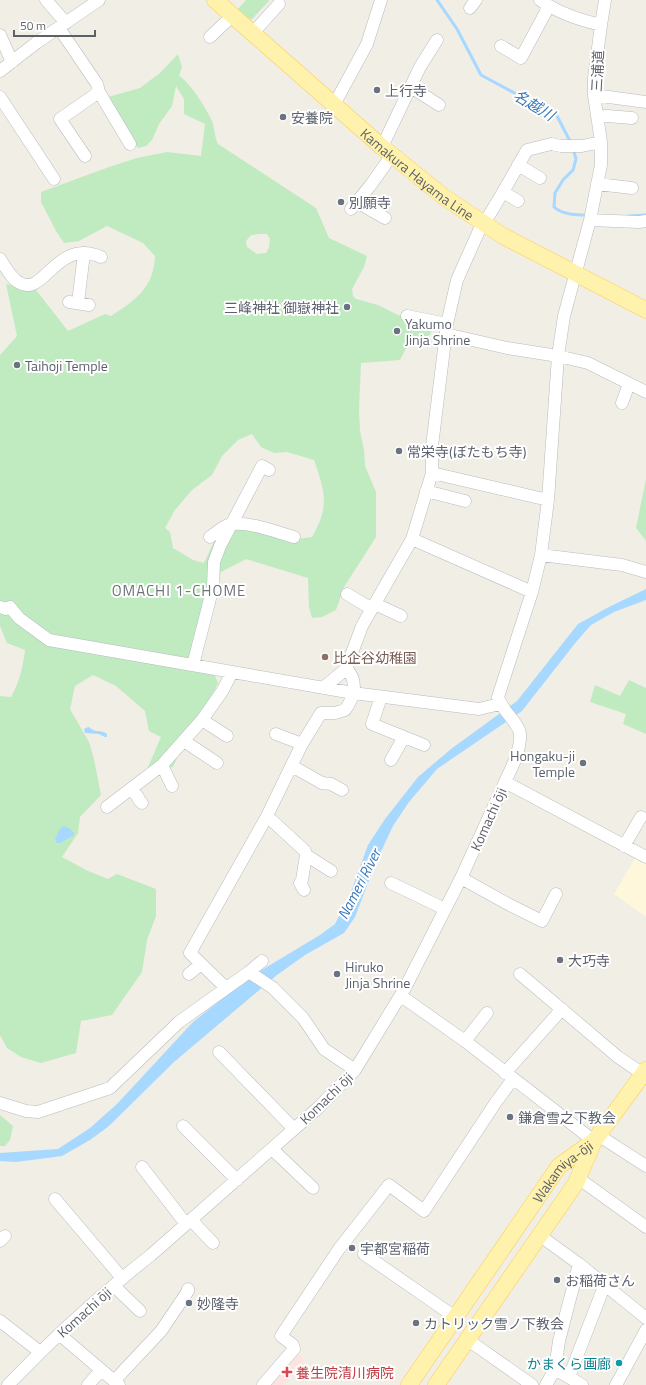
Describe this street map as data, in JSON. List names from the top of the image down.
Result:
{
  "streets": {
    "main road": ["Kamakura Hayama Line", "Wakamiya-ōji"],
    "street": ["三浦道", "Komachi ōji"]
  },
  "crossings": [
    ["三浦道", "Kamakura Hayama Line"],
    ["三浦道", "Komachi ōji"]
  ],
  "districts": ["OMACHI 1-CHOME"],
  "water": ["名越川", "Nameri River"],
  "places": {
    "other": [
      "上行寺",
      "安養院",
      "別願寺",
      "三峰神社 御嶽神社",
      "Yakumo Jinja Shrine",
      "Taihoji Temple",
      "常栄寺(ぼたもち寺)",
      "比企谷幼稚園",
      "Hongaku-ji Temple",
      "大巧寺",
      "Hiruko Jinja Shrine",
      "鎌倉雪之下教会",
      "宇都宮稲荷",
      "お稲荷さん",
      "妙隆寺",
      "カトリック雪ノ下教会",
      "かまくら画廊"
    ],
    "health": ["養生院清川病院"]
  },
  "scale_bar": "50 m"
}
